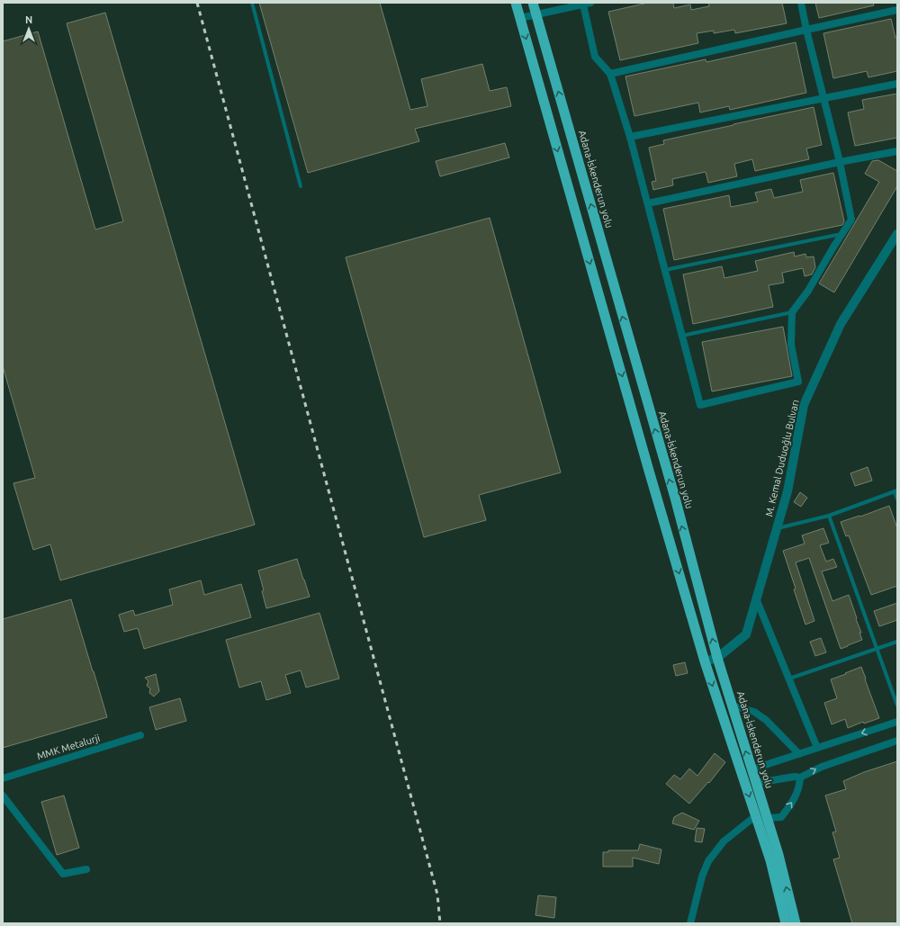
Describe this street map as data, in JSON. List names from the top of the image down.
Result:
{
  "streets": {
    "highway": ["Adana-İskenderun yolu"],
    "street": ["M. Kemal Duduoğlu Bulvarı", "MMK Metalurji"]
  },
  "crossings": [
    ["Adana-İskenderun yolu", "M. Kemal Duduoğlu Bulvarı"]
  ],
  "north": "top"
}
